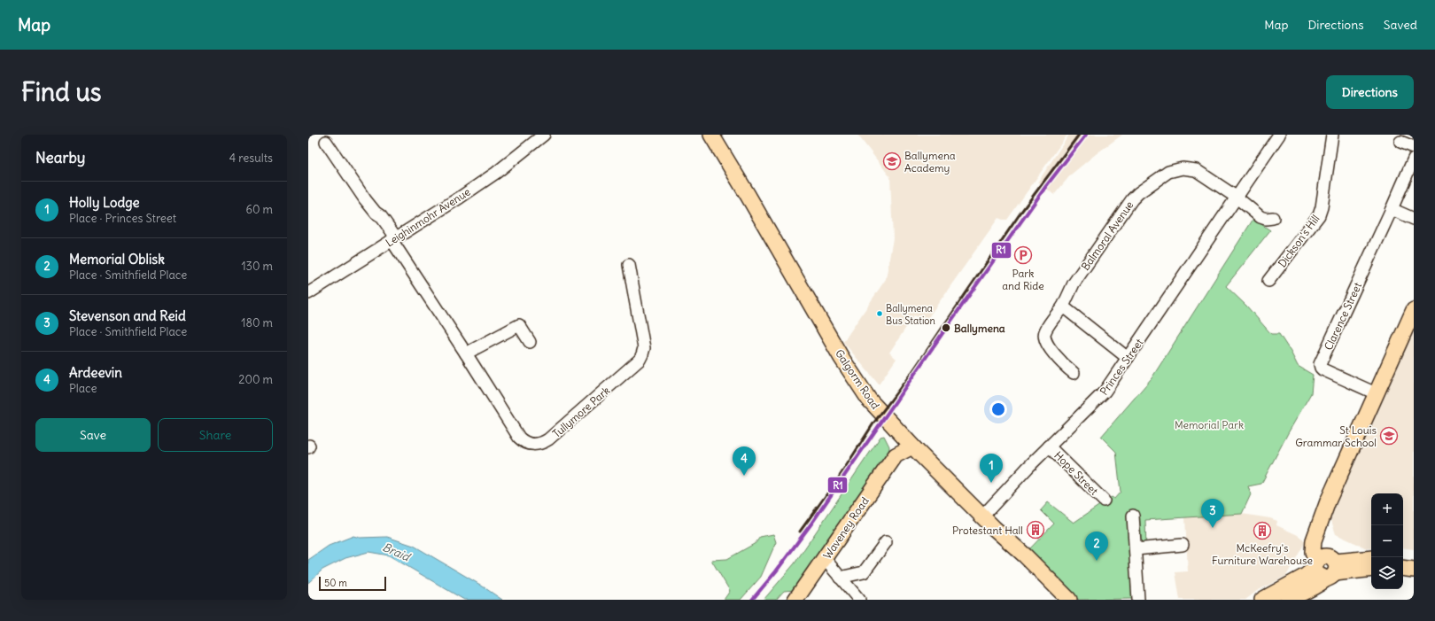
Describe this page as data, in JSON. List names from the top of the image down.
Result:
{
  "streets": {
    "main road": ["Galgorm Road", "Waveney Road"],
    "street": [
      "Leighinmohr Avenue",
      "Balmoral Avenue",
      "Dickson's Hill",
      "Clarence Street",
      "Princes Street",
      "Tullymore Park",
      "Hope Street"
    ]
  },
  "crossings": [
    ["Leighinmohr Avenue", "Tullymore Park"],
    ["Balmoral Avenue", "Princes Street"],
    ["Princes Street", "Galgorm Road"],
    ["Princes Street", "Hope Street"],
    ["Galgorm Road", "Waveney Road"]
  ],
  "water": ["Braid"],
  "parks": ["Memorial Park"],
  "places": {
    "school or university": ["Ballymena Academy", "St Louis Grammar School"],
    "parking": ["Park and Ride"],
    "other": ["Ballymena Bus Station", "Ballymena"],
    "building": ["Protestant Hall", "McKeefry's Furniture Warehouse"]
  },
  "lines": ["transit line R1"],
  "scale_bar": "50 m",
  "page": {
    "header": "Map",
    "nav": ["Map", "Directions", "Saved"],
    "buttons": [
      "Directions",
      ["Save", "Share"]
    ],
    "title": "Find us",
    "heading": ["Nearby", "4 results"],
    "list": [
      {
        "mark": "1",
        "name": "Holly Lodge",
        "note": "Place · Princes Street",
        "value": "60 m"
      },
      {
        "mark": "2",
        "name": "Memorial Oblisk",
        "note": "Place · Smithfield Place",
        "value": "130 m"
      },
      {
        "mark": "3",
        "name": "Stevenson and Reid",
        "note": "Place · Smithfield Place",
        "value": "180 m"
      },
      {
        "mark": "4",
        "name": "Ardeevin",
        "note": "Place",
        "value": "200 m"
      }
    ],
    "pins": [
      "4",
      "1",
      "3",
      "2"
    ],
    "map_buttons": ["+", "−"],
    "scale": "50 m"
  }
}
